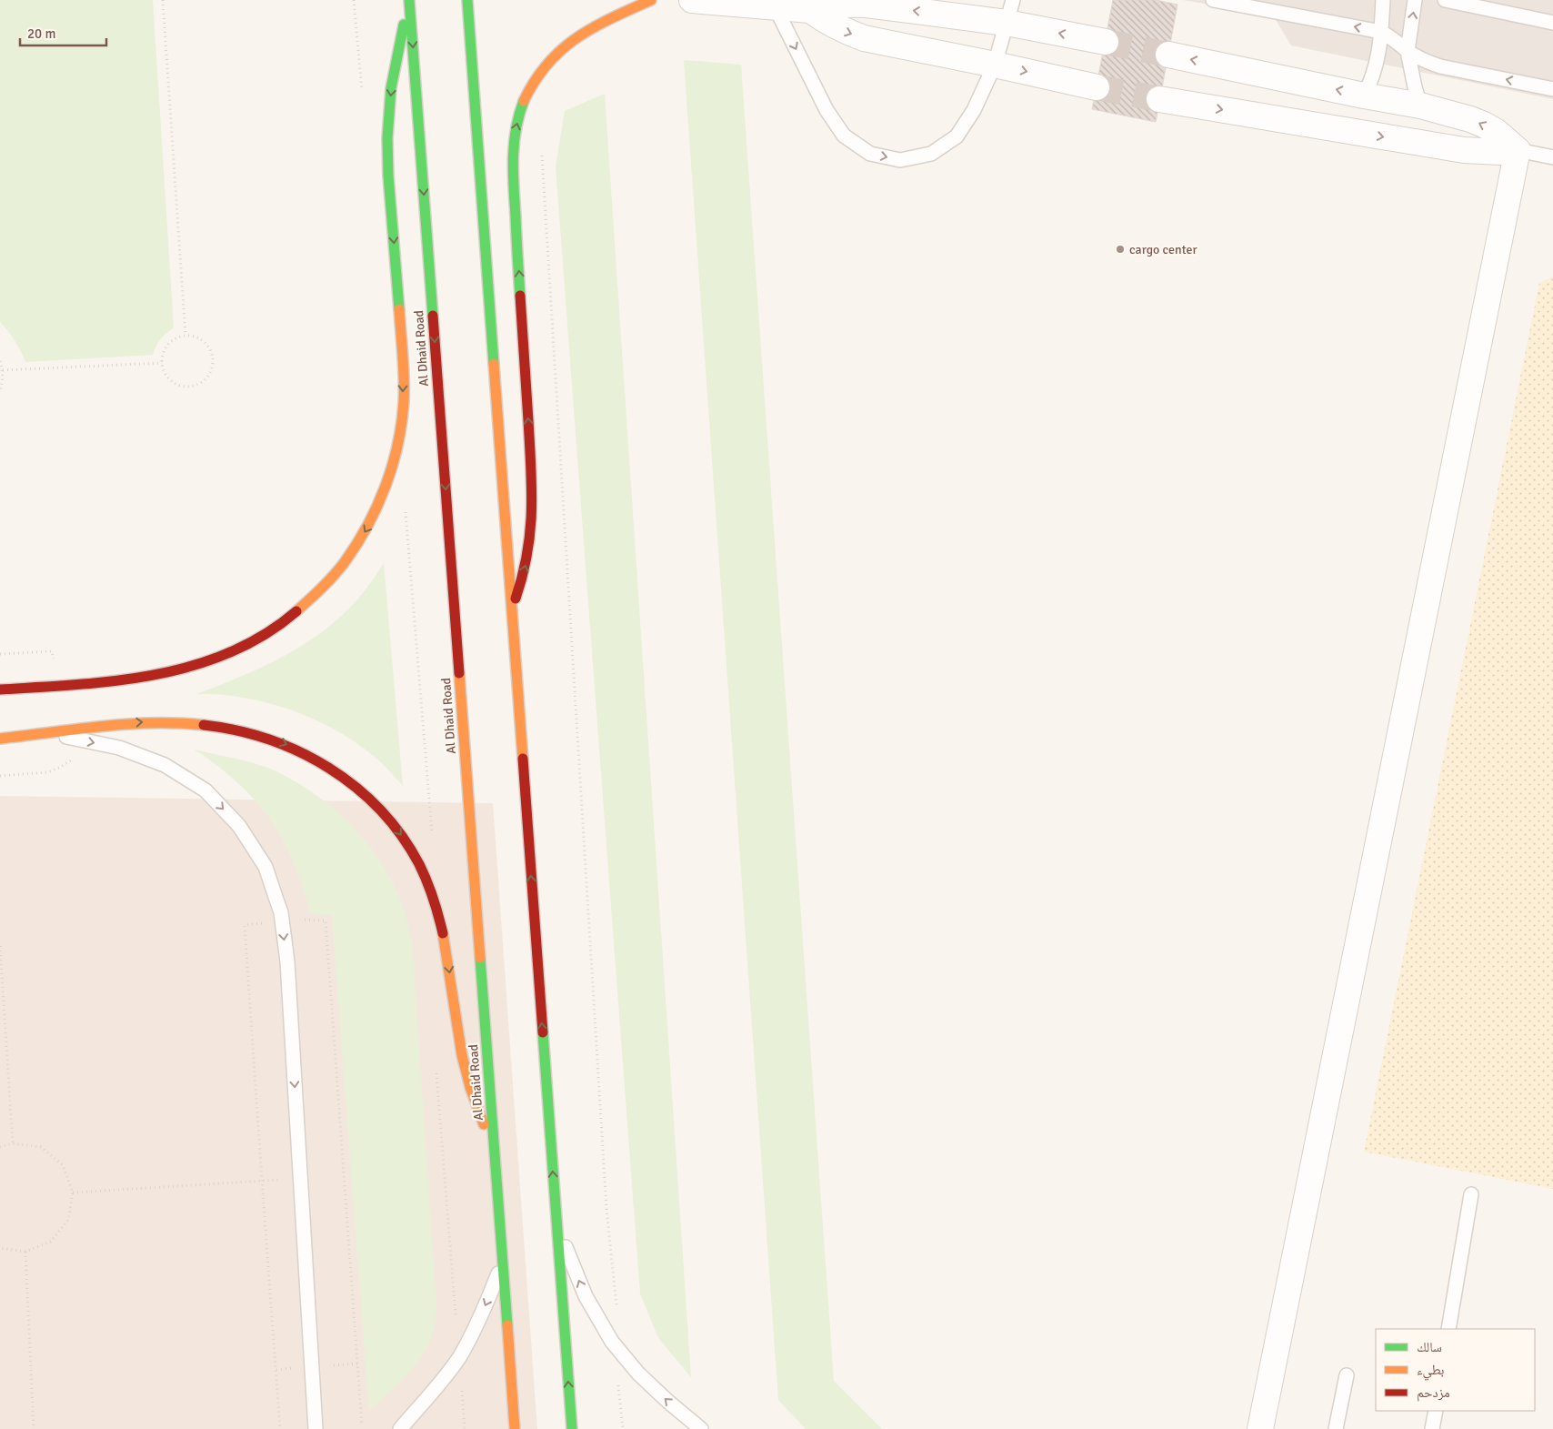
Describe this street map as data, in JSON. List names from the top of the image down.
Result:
{
  "streets": {
    "highway": ["Al Dhaid Road"]
  },
  "places": ["cargo center"],
  "legend": ["سالك", "بطيء", "مزدحم"],
  "scale_bar": "20 m"
}
